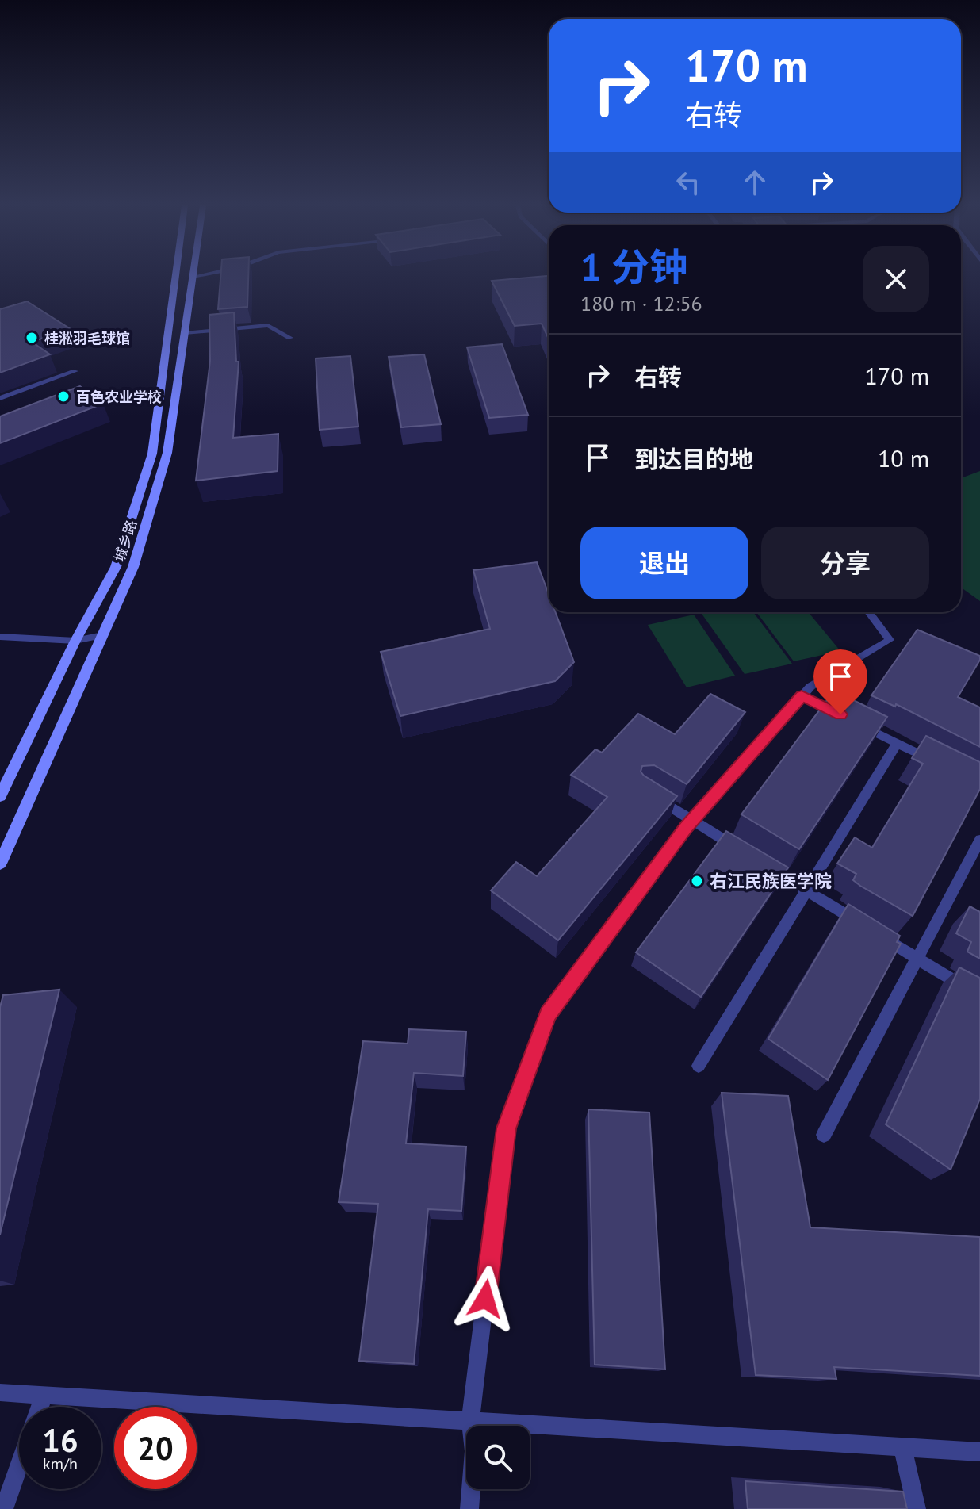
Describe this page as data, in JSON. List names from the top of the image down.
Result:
{
  "streets": {
    "main road": ["城乡路"]
  },
  "places": ["桂淞羽毛球馆", "百色农业学校", "右江民族医学院"],
  "page": {
    "turn": ["170 m", "右转"],
    "heading": ["1 分钟", "180 m · 12:56"],
    "list": [
      {
        "name": "右转",
        "value": "170 m"
      },
      {
        "name": "到达目的地",
        "value": "10 m"
      }
    ],
    "buttons": ["退出", "分享"],
    "speed": "16 km/h",
    "limit": "20"
  }
}
